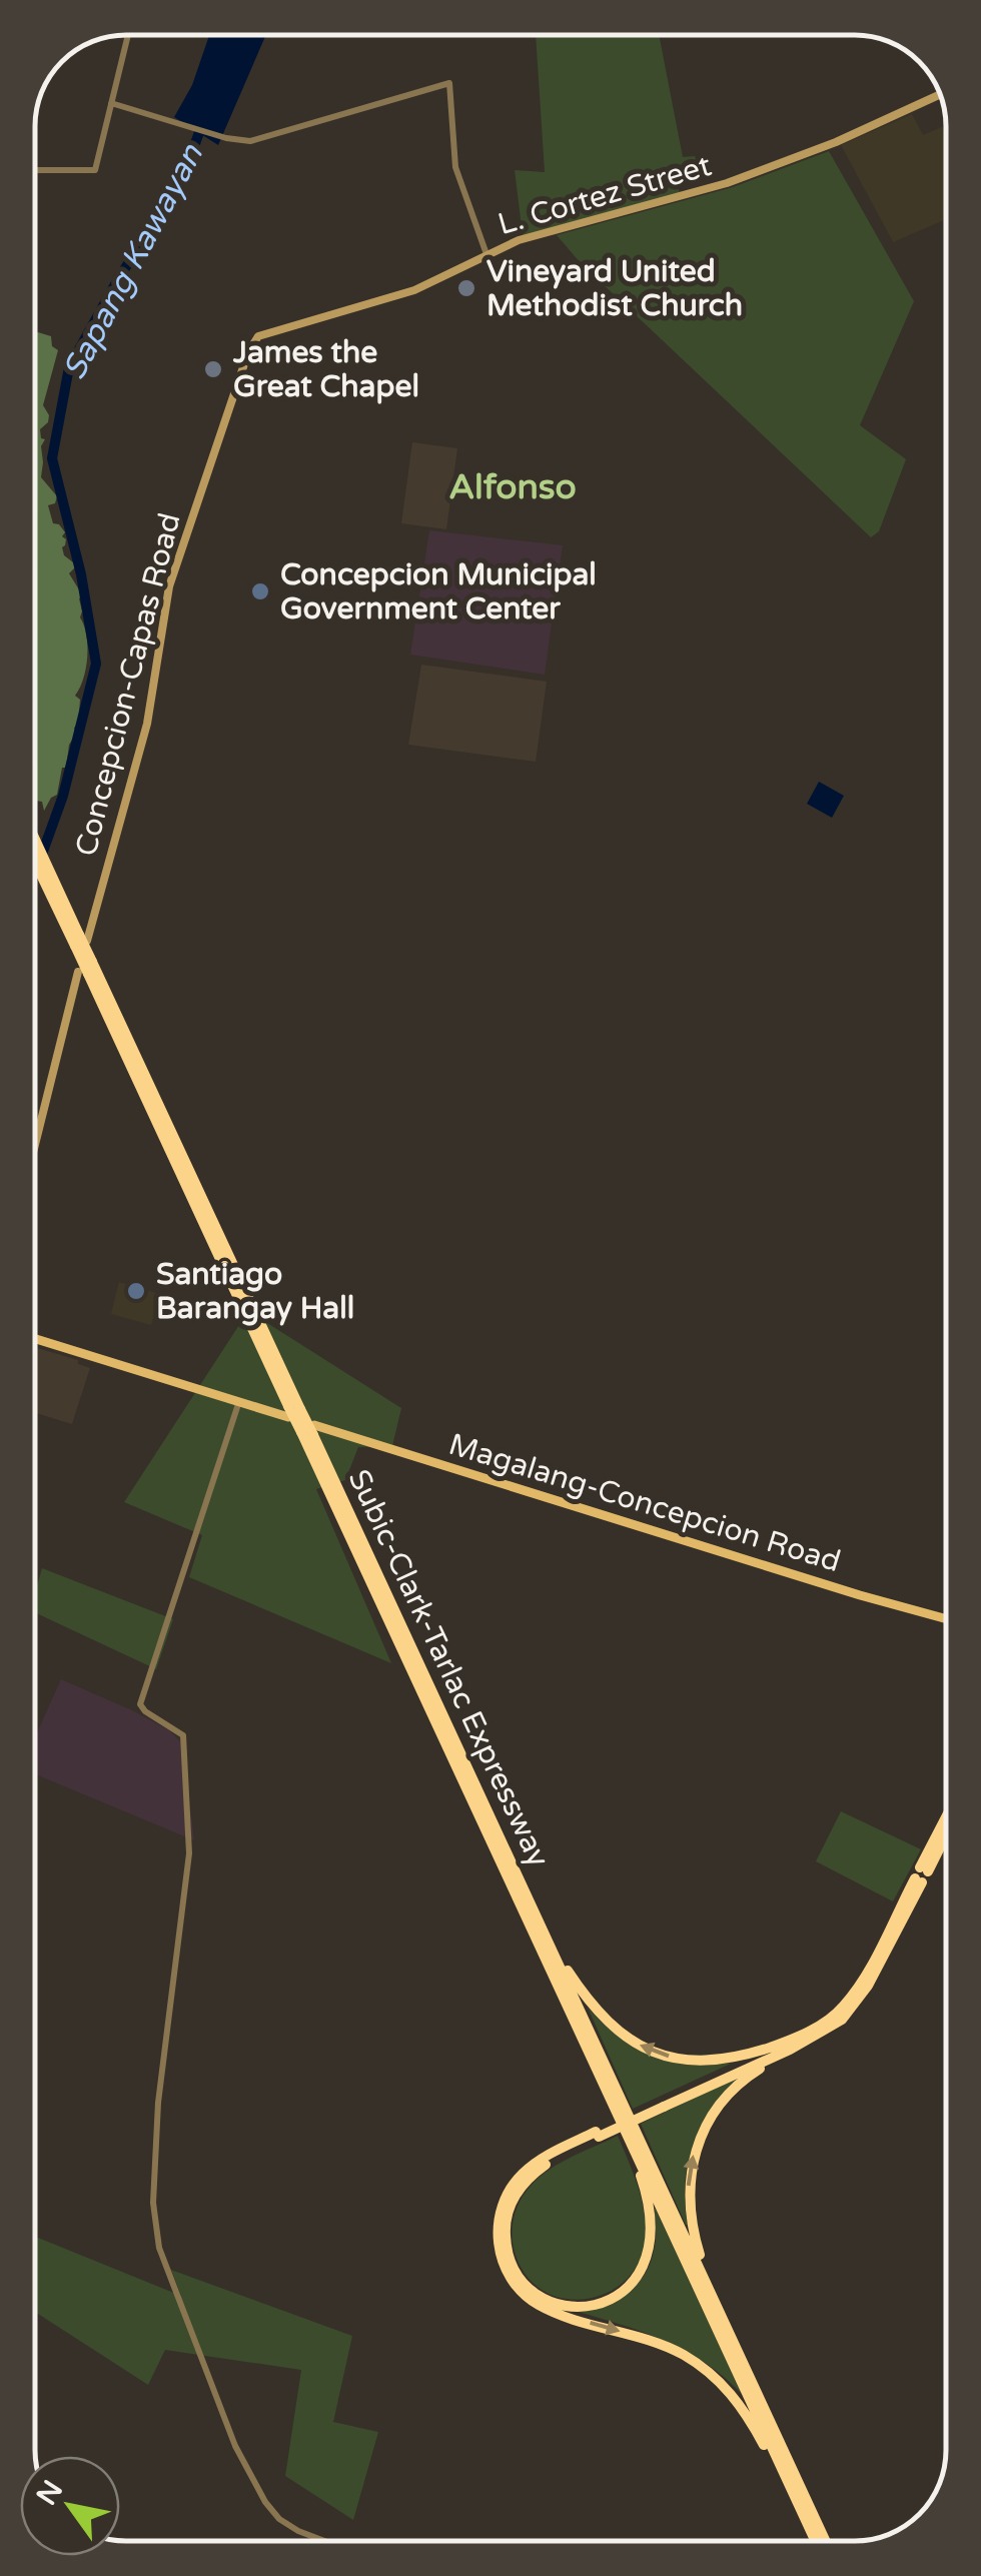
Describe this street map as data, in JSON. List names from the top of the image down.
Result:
{
  "streets": {
    "highway": ["Subic-Clark-Tarlac Expressway"],
    "main road": ["L. Cortez Street", "Concepcion-Capas Road", "Magalang-Concepcion Road"]
  },
  "crossings": [
    ["L. Cortez Street", "Concepcion-Capas Road"],
    ["Concepcion-Capas Road", "Subic-Clark-Tarlac Expressway"],
    ["Magalang-Concepcion Road", "Subic-Clark-Tarlac Expressway"]
  ],
  "districts": ["Alfonso"],
  "water": ["Sapang Kawayan"],
  "places": [
    "Vineyard United Methodist Church",
    "James the Great Chapel",
    "Concepcion Municipal Government Center",
    "Santiago Barangay Hall"
  ],
  "north": "top left"
}
